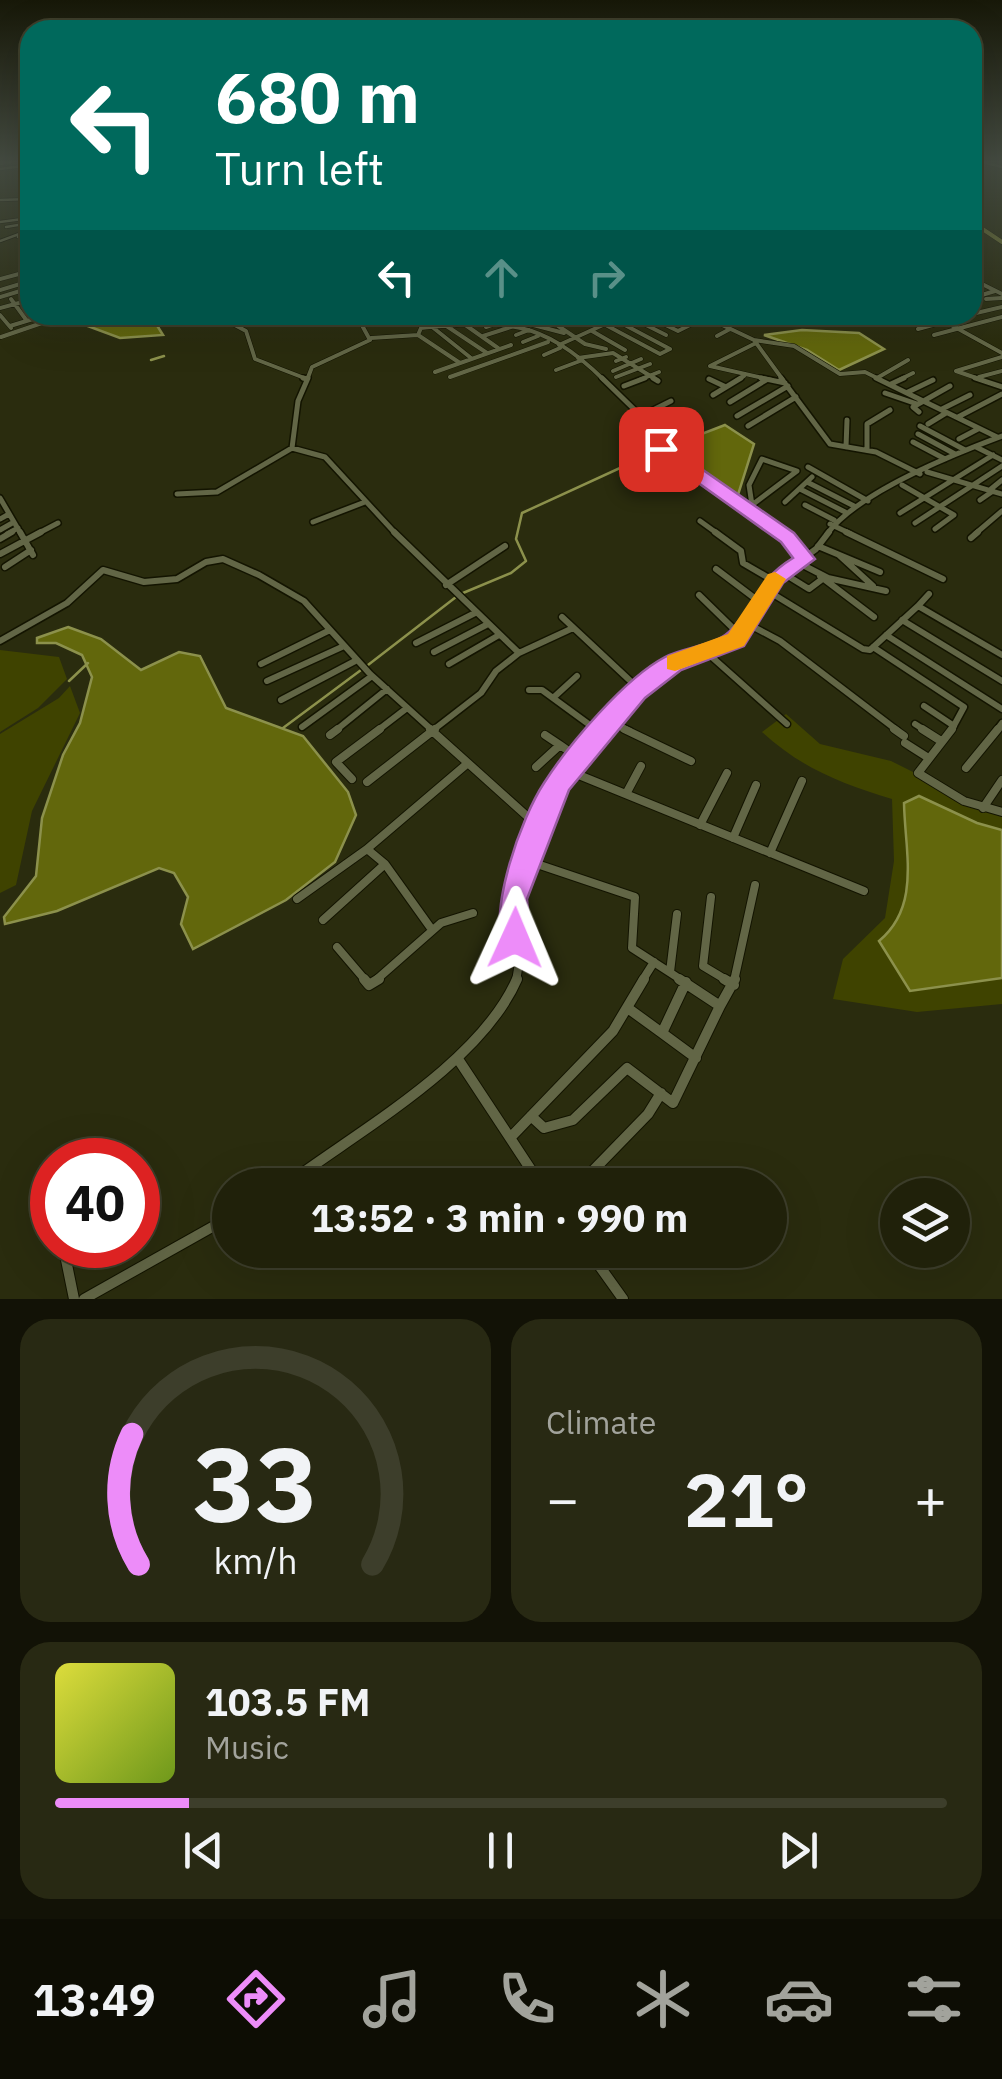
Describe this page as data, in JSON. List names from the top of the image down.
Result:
{
  "page": {
    "turn": ["680 m", "Turn left"],
    "limit": "40",
    "trip": "13:52 · 3 min · 990 m",
    "tile": "Climate",
    "heat": ["−", "21°", "+"],
    "song": ["103.5 FM", "Music"],
    "tabs": "13:49",
    "gauge": ["33", "km/h"]
  }
}
